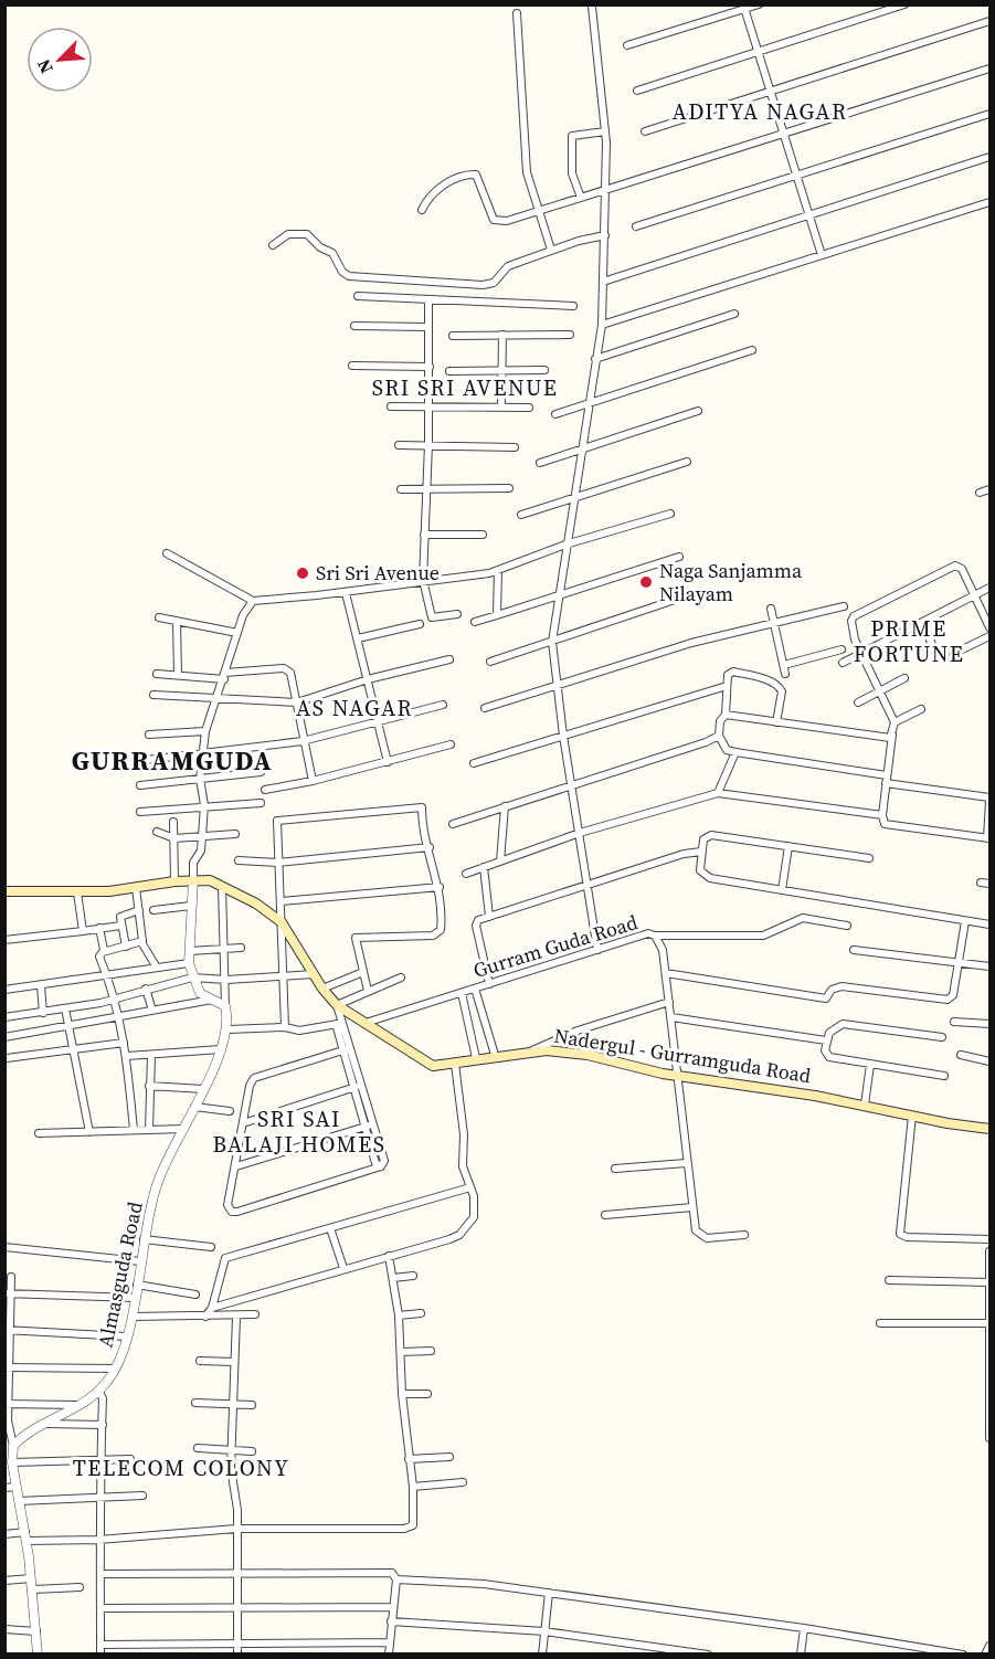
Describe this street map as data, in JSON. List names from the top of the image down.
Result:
{
  "streets": {
    "main road": ["Nadergul - Gurramguda Road"],
    "street": ["Gurram Guda Road", "Almasguda Road"]
  },
  "crossings": [
    ["Gurram Guda Road", "Nadergul - Gurramguda Road"]
  ],
  "districts": [
    "ADITYA NAGAR",
    "SRI SRI AVENUE",
    "PRIME FORTUNE",
    "AS NAGAR",
    "GURRAMGUDA",
    "SRI SAI BALAJI HOMES",
    "TELECOM COLONY"
  ],
  "places": ["Sri Sri Avenue", "Naga Sanjamma Nilayam"],
  "north": "bottom left"
}
